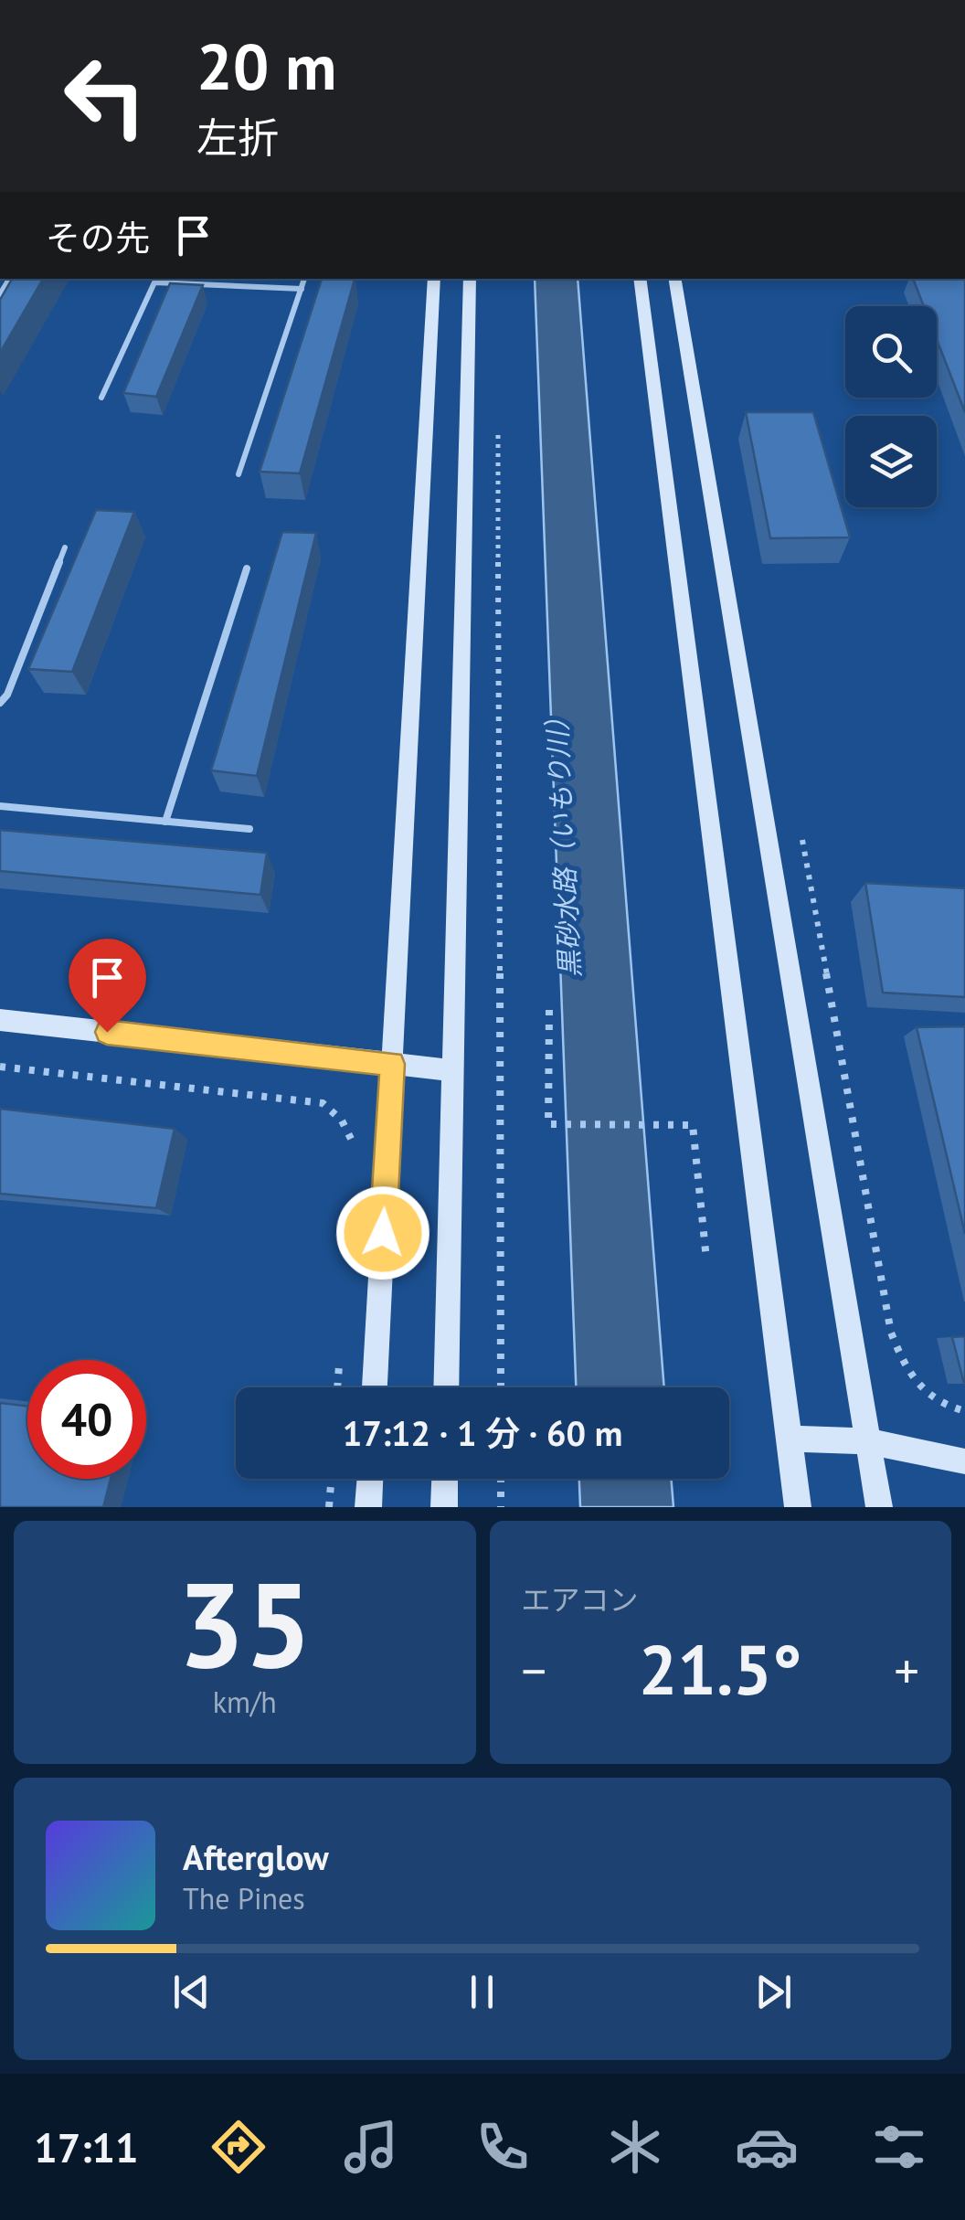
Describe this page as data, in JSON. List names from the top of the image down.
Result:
{
  "water": ["黒砂水路（いもり川）"],
  "page": {
    "turn": ["20 m", "左折"],
    "then": "その先",
    "limit": "40",
    "trip": "17:12 · 1 分 · 60 m",
    "tile": [
      ["35", "km/h"],
      "エアコン"
    ],
    "heat": ["−", "21.5°", "+"],
    "song": ["Afterglow", "The Pines"],
    "tabs": "17:11"
  }
}
